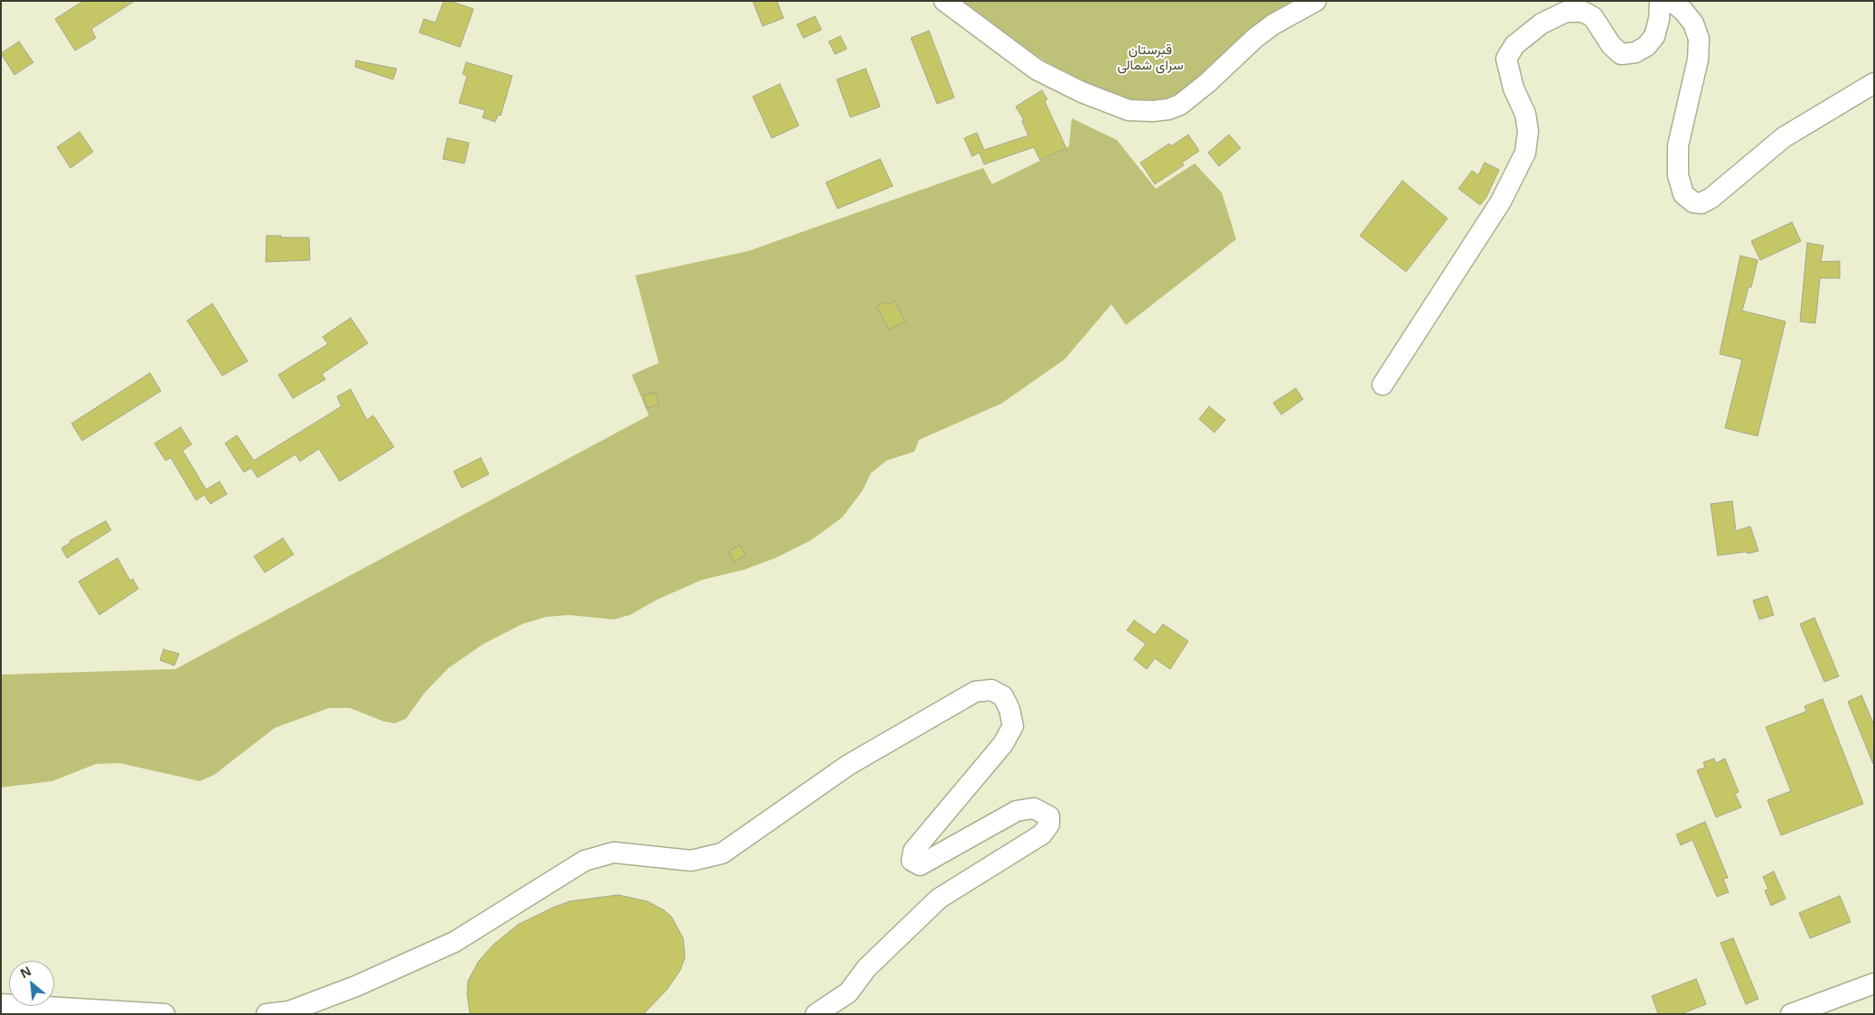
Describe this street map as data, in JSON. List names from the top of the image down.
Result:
{
  "parks": ["قبرستان سرای شمالی"],
  "north": "top left"
}
